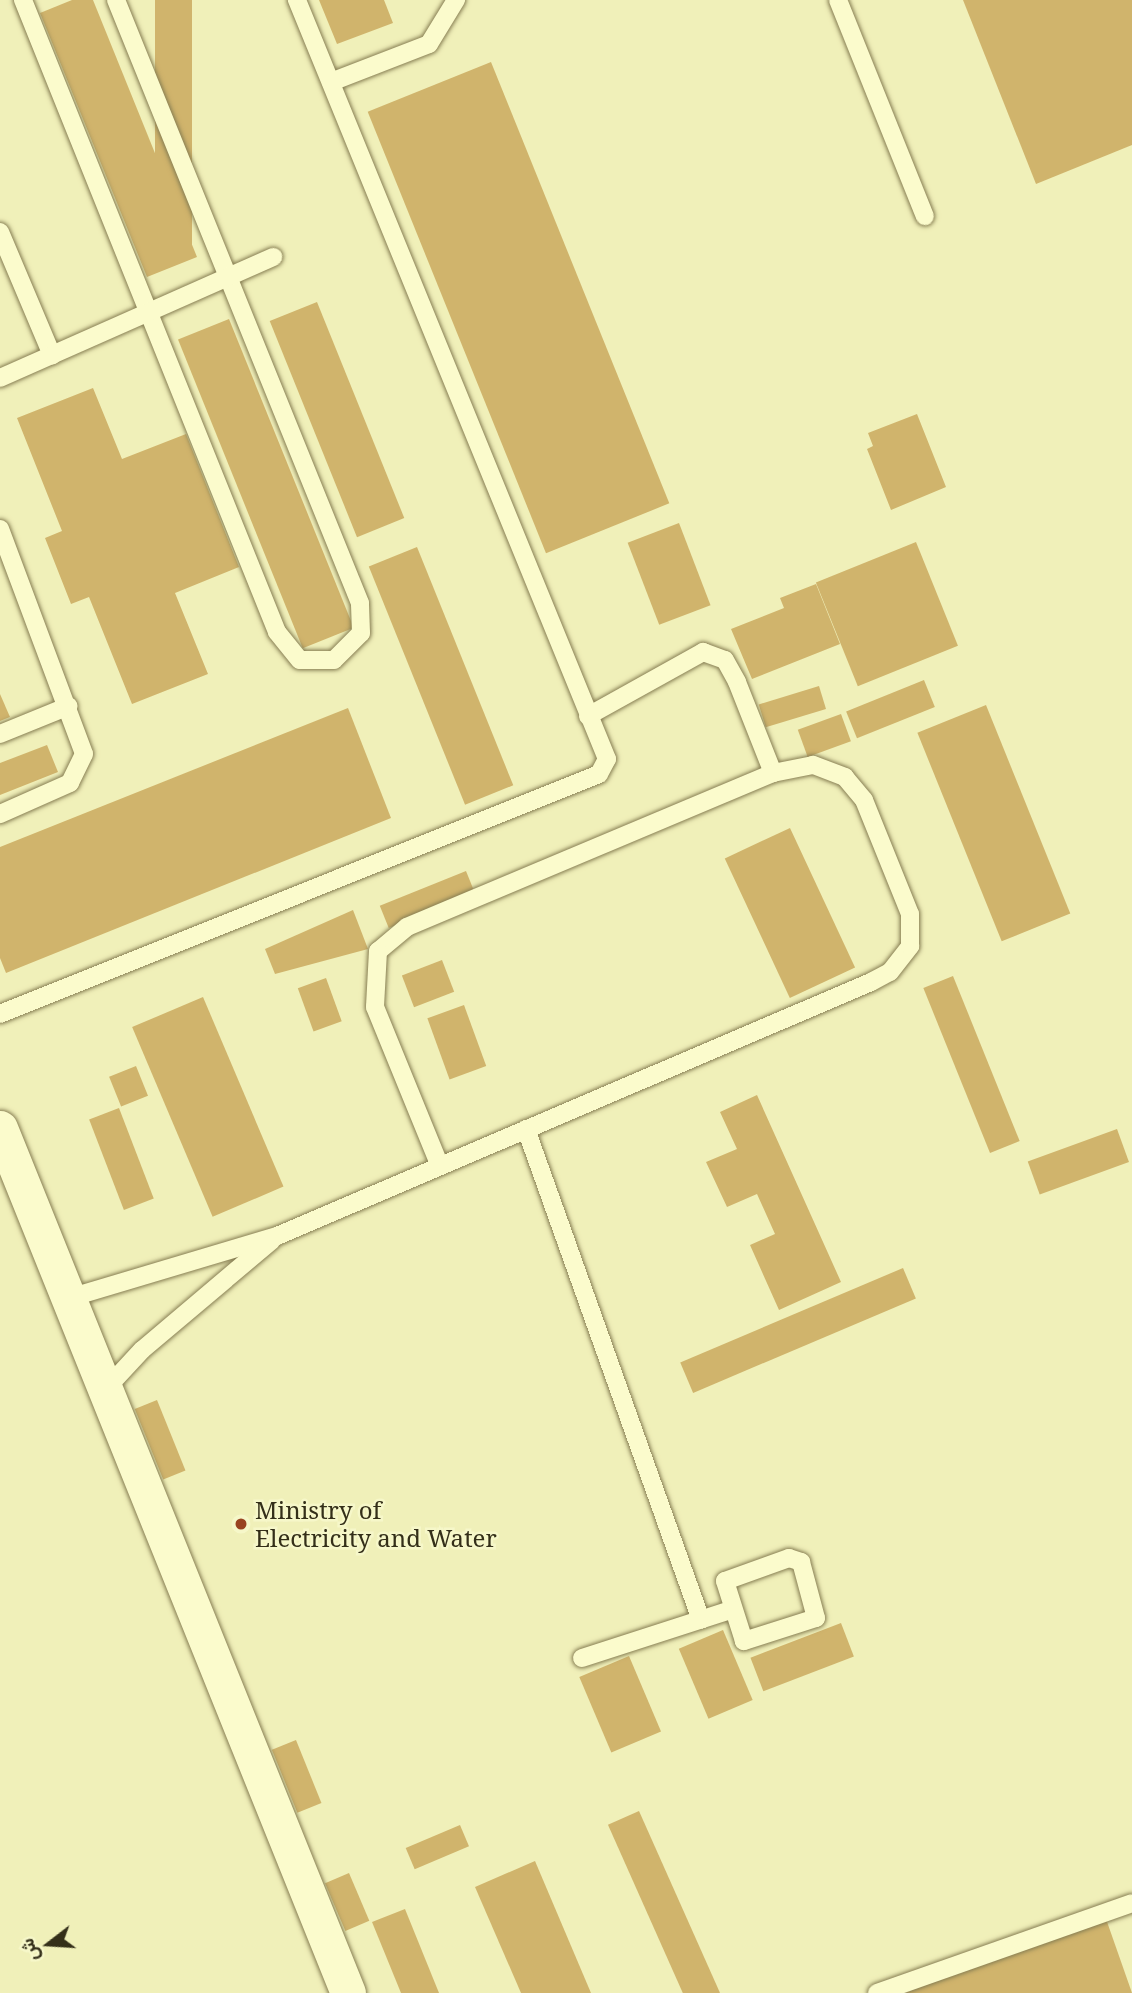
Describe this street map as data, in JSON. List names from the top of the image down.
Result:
{
  "places": ["Ministry of Electricity and Water"],
  "north": "left"
}
